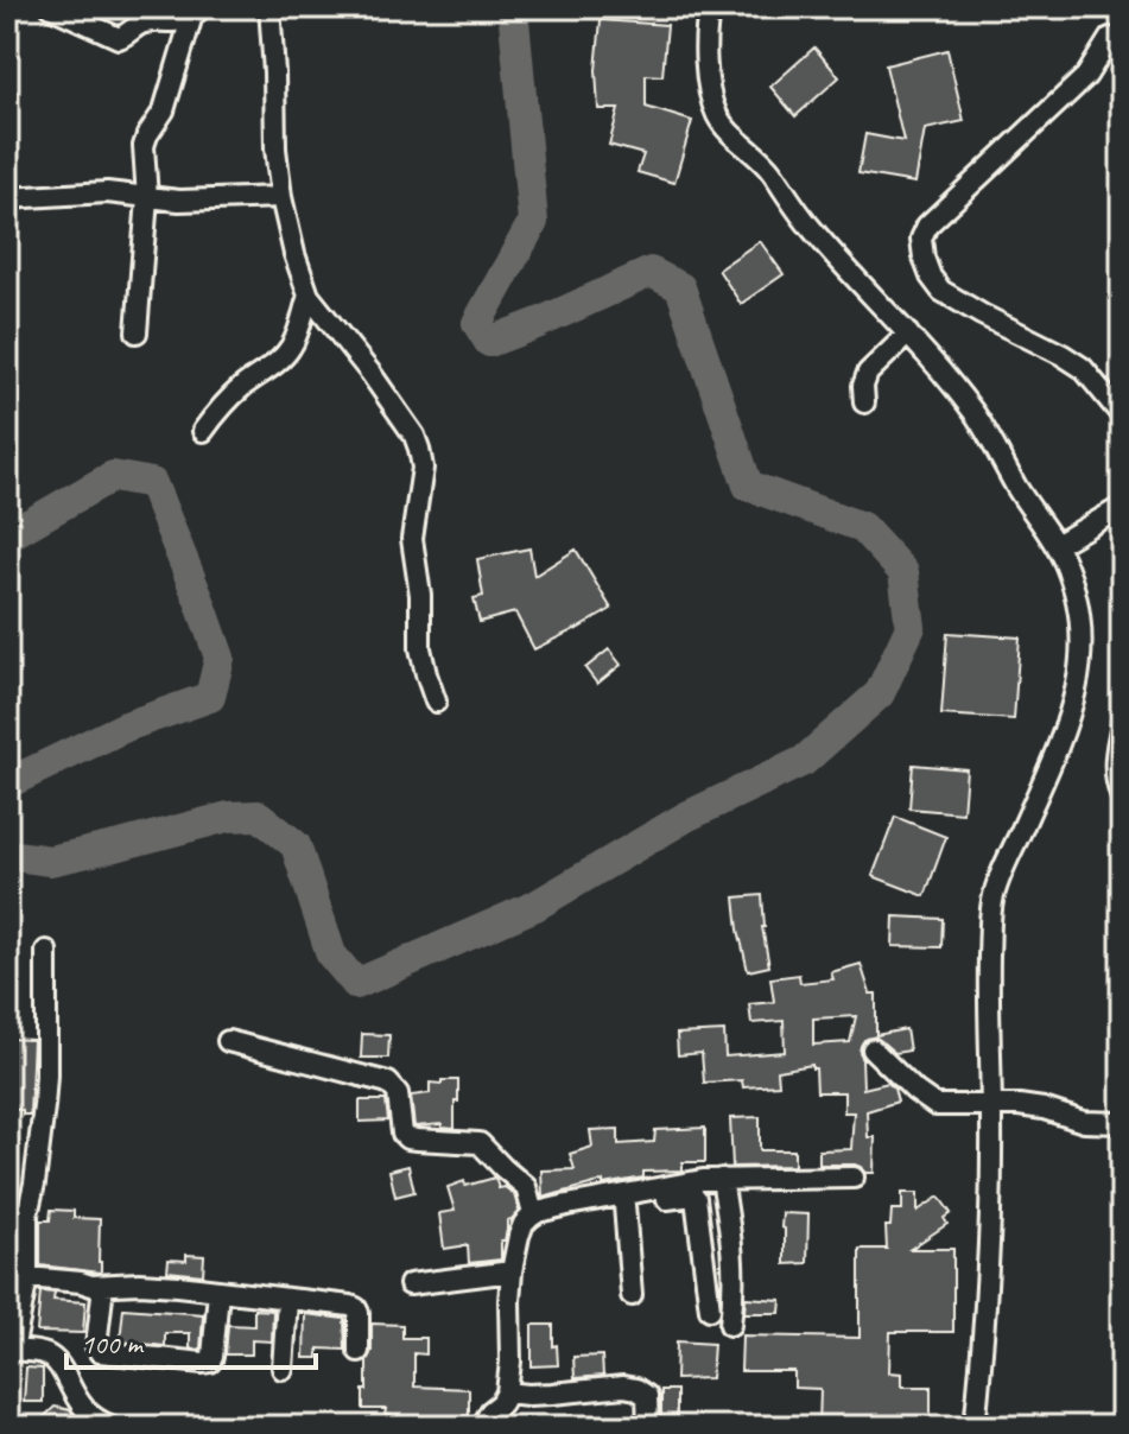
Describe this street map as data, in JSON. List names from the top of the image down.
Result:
{
  "scale_bar": "100 m"
}
